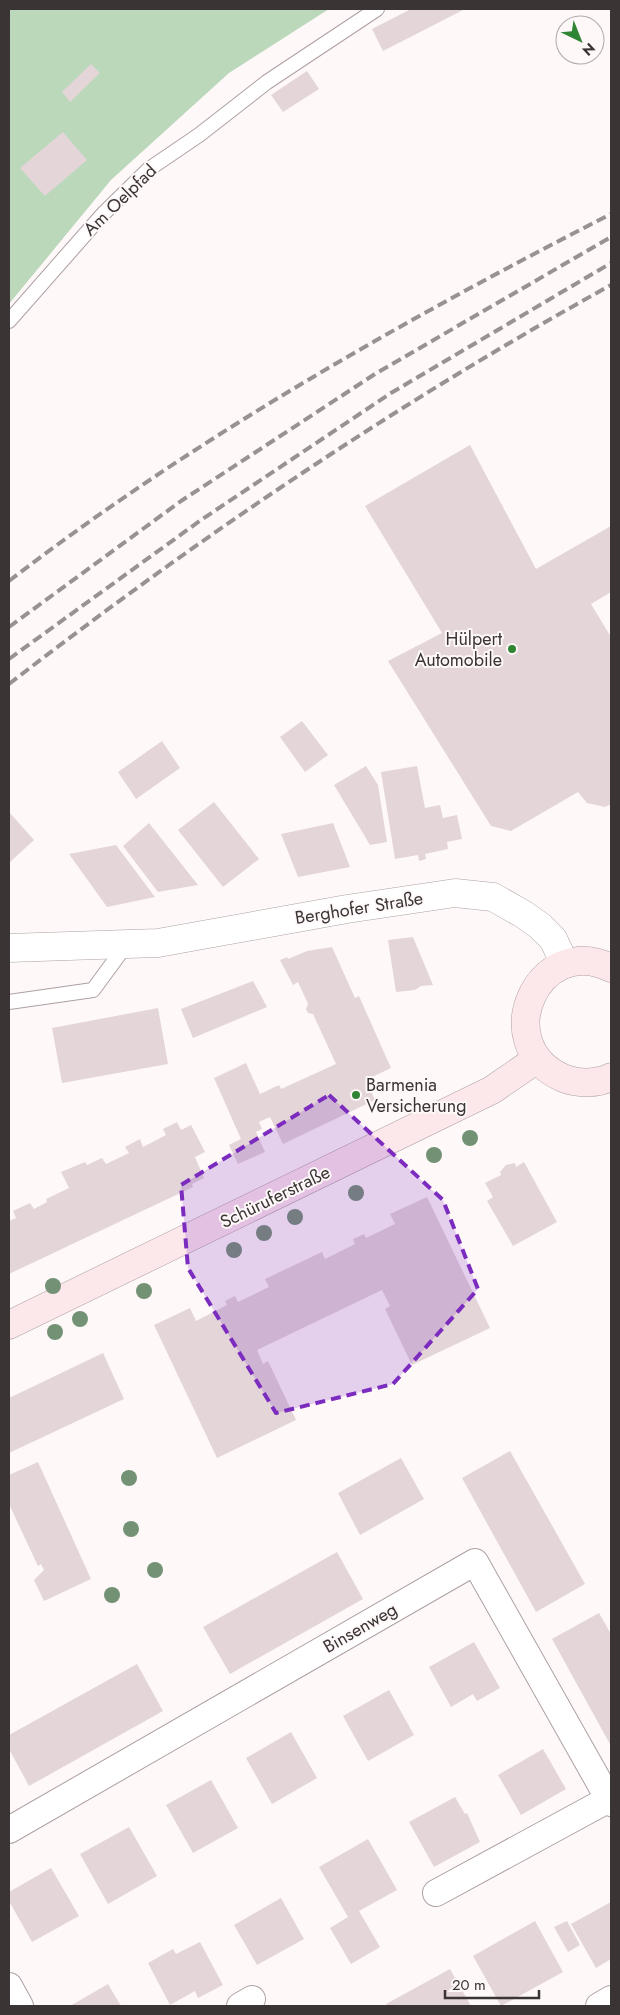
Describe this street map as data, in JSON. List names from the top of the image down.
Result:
{
  "streets": {
    "main road": ["Schüruferstraße"],
    "street": ["Berghofer Straße", "Binsenweg"],
    "lane": ["Am Oelpfad"]
  },
  "places": ["Hülpert Automobile", "Barmenia Versicherung"],
  "scale_bar": "20 m",
  "north": "bottom right"
}
